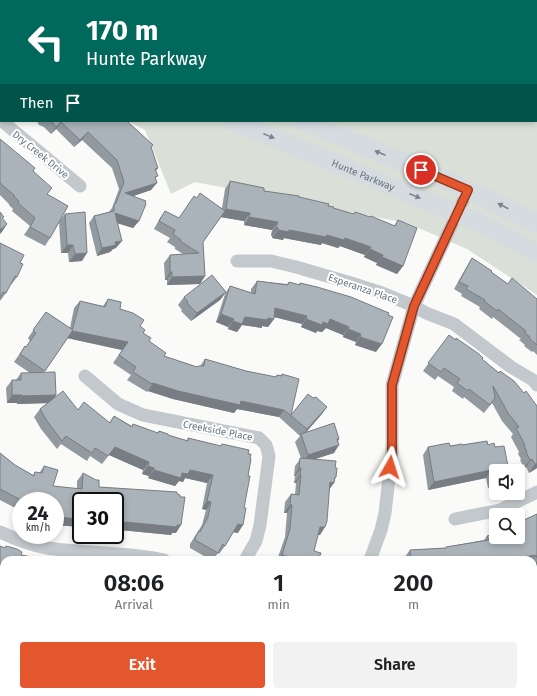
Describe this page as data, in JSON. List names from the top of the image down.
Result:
{
  "streets": {
    "main road": ["Hunte Parkway"],
    "street": ["Dry Creek Drive", "Esperanza Place", "Creekside Place"]
  },
  "page": {
    "turn": ["170 m", "Hunte Parkway"],
    "then": "Then",
    "speed": "24 km/h",
    "limit": "30",
    "eta": [
      "08:06",
      "Arrival",
      "1",
      "min",
      "200",
      "m"
    ],
    "buttons": ["Exit", "Share"]
  }
}
